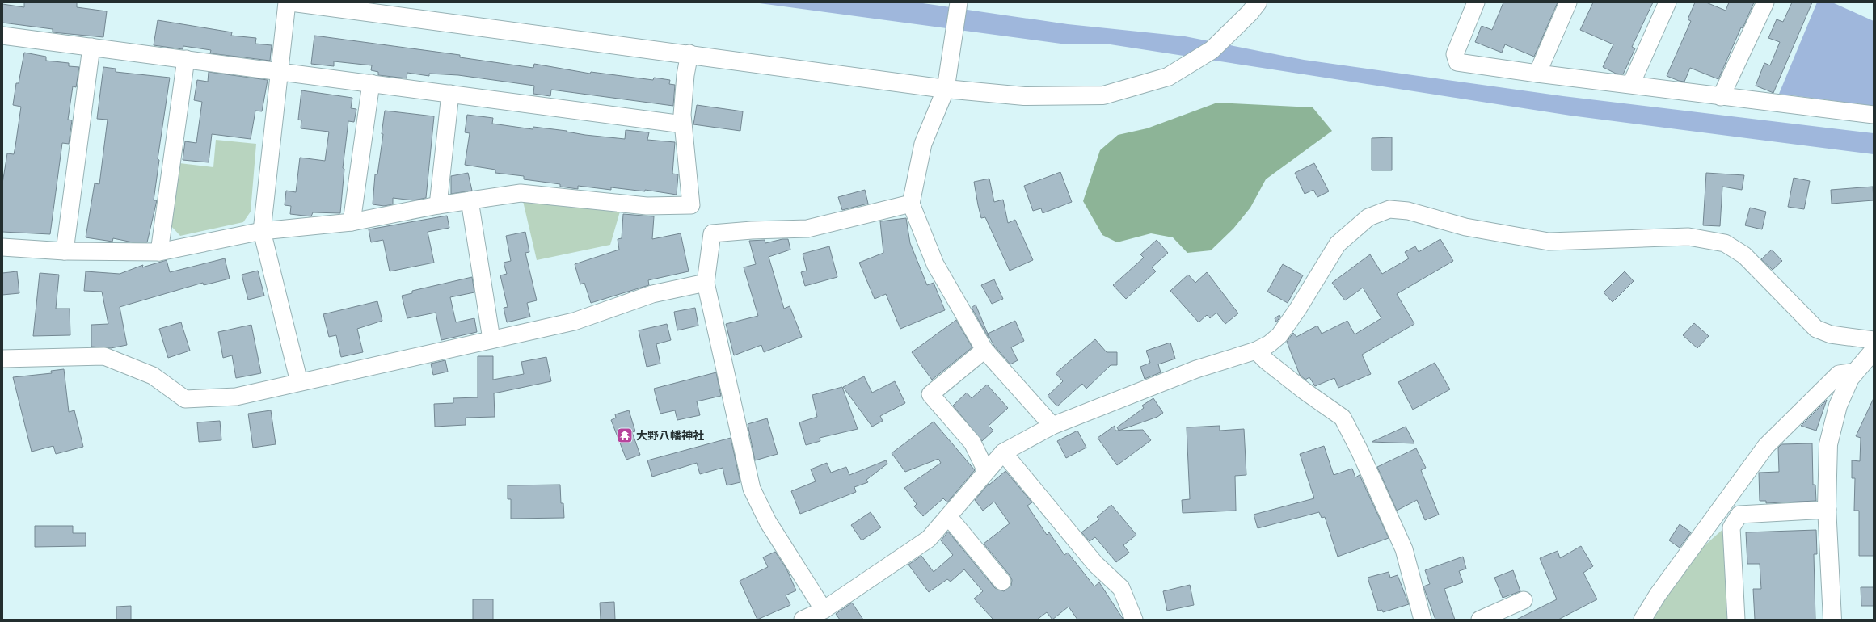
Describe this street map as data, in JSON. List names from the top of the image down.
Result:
{
  "places": {
    "temple": ["大野八幡神社"]
  }
}
